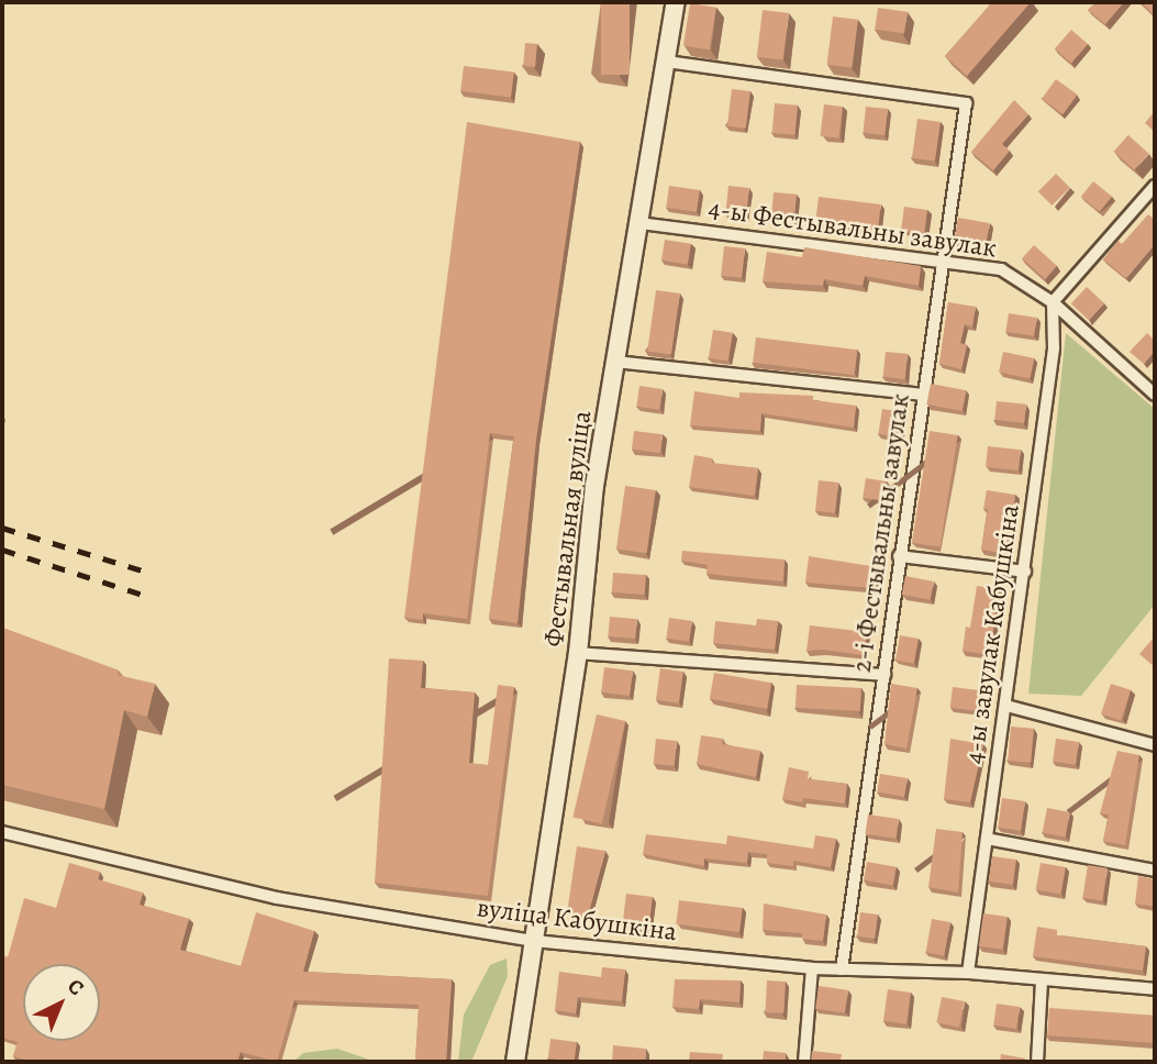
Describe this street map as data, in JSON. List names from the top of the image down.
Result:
{
  "streets": {
    "street": [
      "4-ы Фестывальны завулак",
      "Фестывальная вуліца",
      "2-і Фестывальны завулак",
      "4-ы завулак Кабушкіна",
      "вуліца Кабушкіна"
    ]
  },
  "crossings": [
    ["4-ы Фестывальны завулак", "Фестывальная вуліца"],
    ["4-ы Фестывальны завулак", "2-і Фестывальны завулак"],
    ["4-ы Фестывальны завулак", "4-ы завулак Кабушкіна"],
    ["Фестывальная вуліца", "2-і Фестывальны завулак"],
    ["Фестывальная вуліца", "вуліца Кабушкіна"],
    ["2-і Фестывальны завулак", "вуліца Кабушкіна"],
    ["4-ы завулак Кабушкіна", "вуліца Кабушкіна"]
  ],
  "north": "top right"
}
